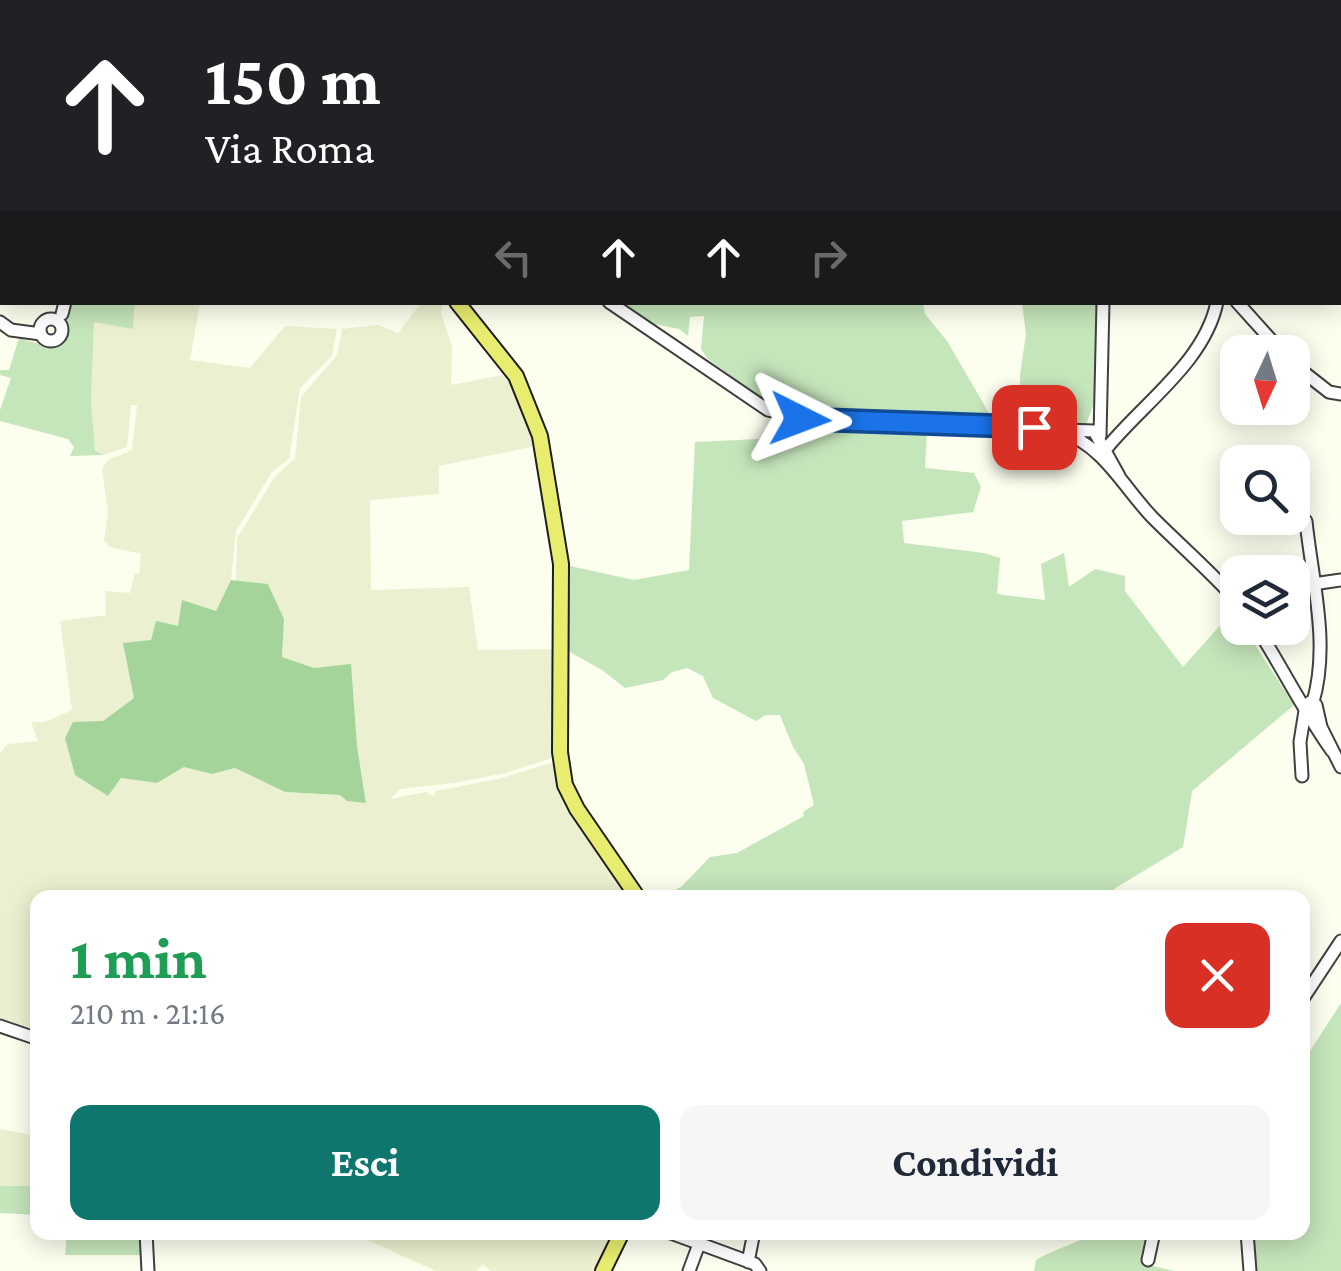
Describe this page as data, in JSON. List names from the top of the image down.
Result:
{
  "north": "bottom",
  "page": {
    "turn": ["150 m", "Via Roma"],
    "heading": ["1 min", "210 m · 21:16"],
    "buttons": ["Esci", "Condividi"]
  }
}
